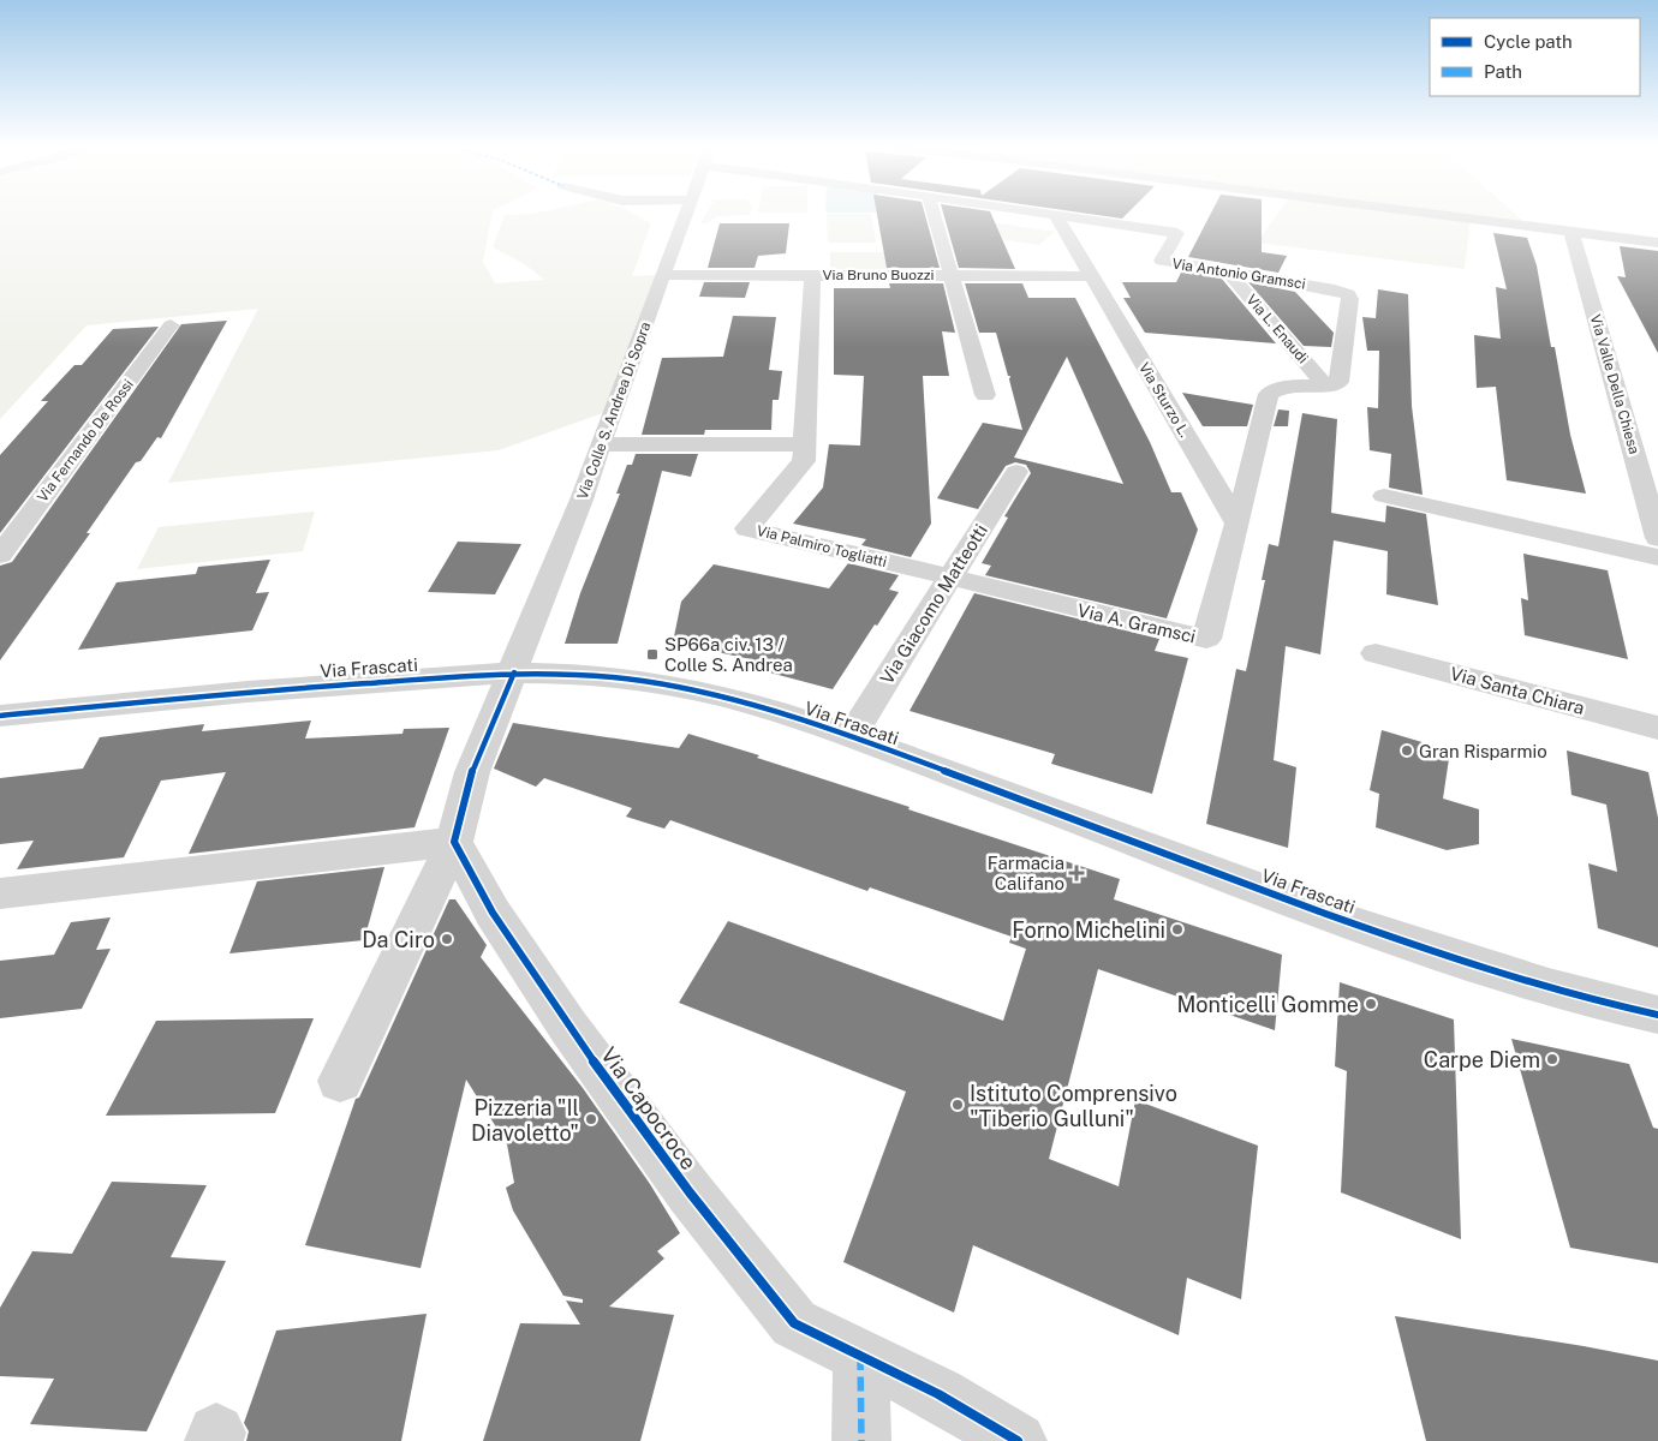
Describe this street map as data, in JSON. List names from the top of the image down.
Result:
{
  "streets": {
    "street": [
      "Via Antonio Gramsci",
      "Via Bruno Buozzi",
      "Via L. Enaudi",
      "Via Valle Della Chiesa",
      "Via Sturzo L.",
      "Via Colle S. Andrea Di Sopra",
      "Via Fernando De Rossi",
      "Via Palmiro Togliatti",
      "Via Giacomo Matteotti",
      "Via A. Gramsci",
      "Via Frascati",
      "Via Santa Chiara",
      "Via Capocroce"
    ]
  },
  "crossings": [
    ["Via Antonio Gramsci", "Via L. Enaudi"],
    ["Via Antonio Gramsci", "Via Sturzo L."],
    ["Via Bruno Buozzi", "Via Sturzo L."],
    ["Via Bruno Buozzi", "Via Colle S. Andrea Di Sopra"],
    ["Via Bruno Buozzi", "Via Palmiro Togliatti"],
    ["Via Sturzo L.", "Via A. Gramsci"],
    ["Via Colle S. Andrea Di Sopra", "Via Frascati"],
    ["Via Palmiro Togliatti", "Via Giacomo Matteotti"],
    ["Via Palmiro Togliatti", "Via A. Gramsci"],
    ["Via Giacomo Matteotti", "Via A. Gramsci"],
    ["Via Giacomo Matteotti", "Via Frascati"]
  ],
  "places": {
    "transit": ["SP66a civ. 13 / Colle S. Andrea"],
    "other": [
      "Gran Risparmio",
      "Forno Michelini",
      "Da Ciro",
      "Monticelli Gomme",
      "Carpe Diem",
      "Istituto Comprensivo \"Tiberio Gulluni\"",
      "Pizzeria \"Il Diavoletto\""
    ],
    "health": ["Farmacia Califano"]
  },
  "legend": ["Cycle path", "Path"]
}
